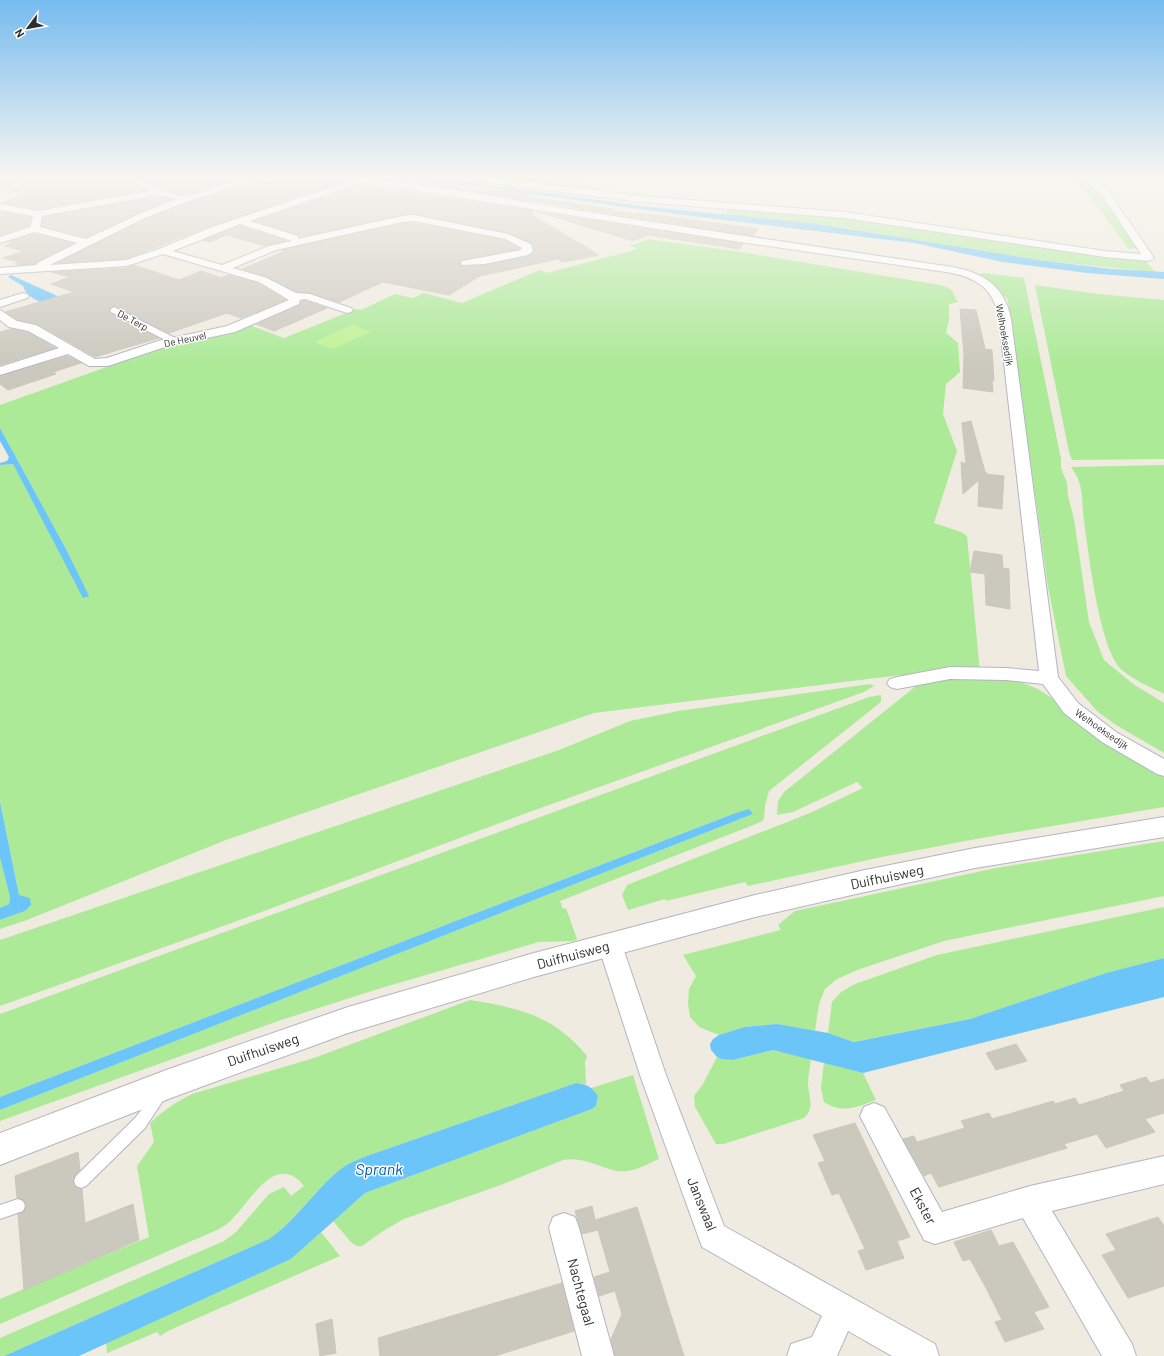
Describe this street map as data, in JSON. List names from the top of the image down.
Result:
{
  "streets": {
    "main road": ["Duifhuisweg"],
    "street": [
      "De Terp",
      "Welhoeksedijk",
      "De Heuvel",
      "Janswaal",
      "Ekster",
      "Nachtegaal"
    ]
  },
  "crossings": [
    ["De Terp", "De Heuvel"],
    ["Duifhuisweg", "Janswaal"]
  ],
  "water": ["Sprank"],
  "north": "bottom left"
}
